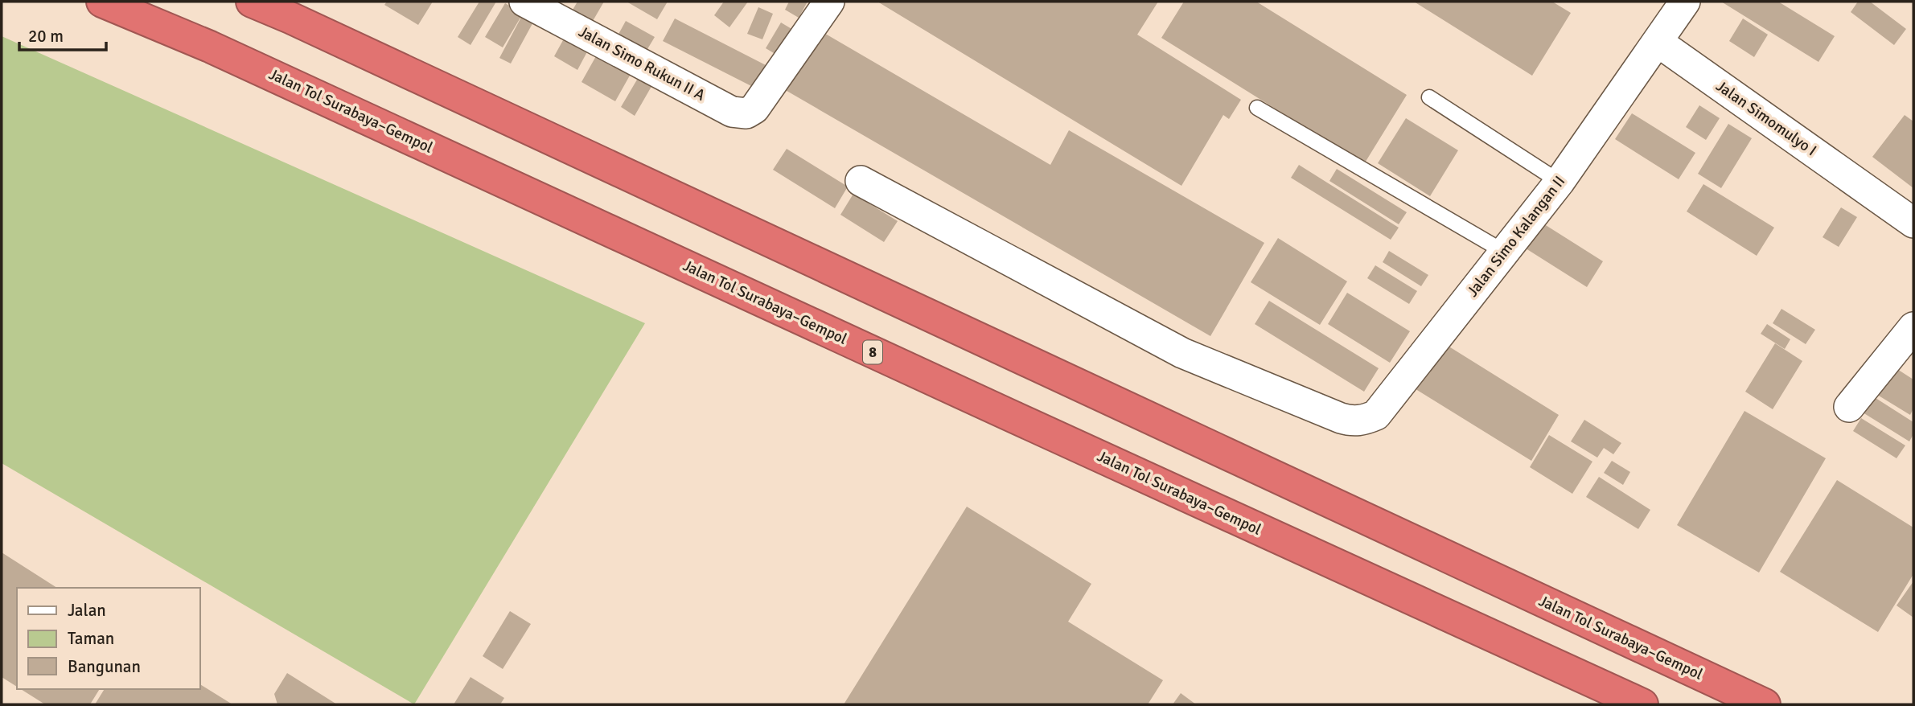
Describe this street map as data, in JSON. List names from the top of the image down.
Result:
{
  "streets": {
    "highway": ["Jalan Tol Surabaya–Gempol", "8"],
    "street": ["Jalan Simo Rukun II A", "Jalan Simomulyo I", "Jalan Simo Kalangan II"]
  },
  "crossings": [
    ["Jalan Simomulyo I", "Jalan Simo Kalangan II"]
  ],
  "legend": ["Jalan", "Taman", "Bangunan"],
  "scale_bar": "20 m"
}
